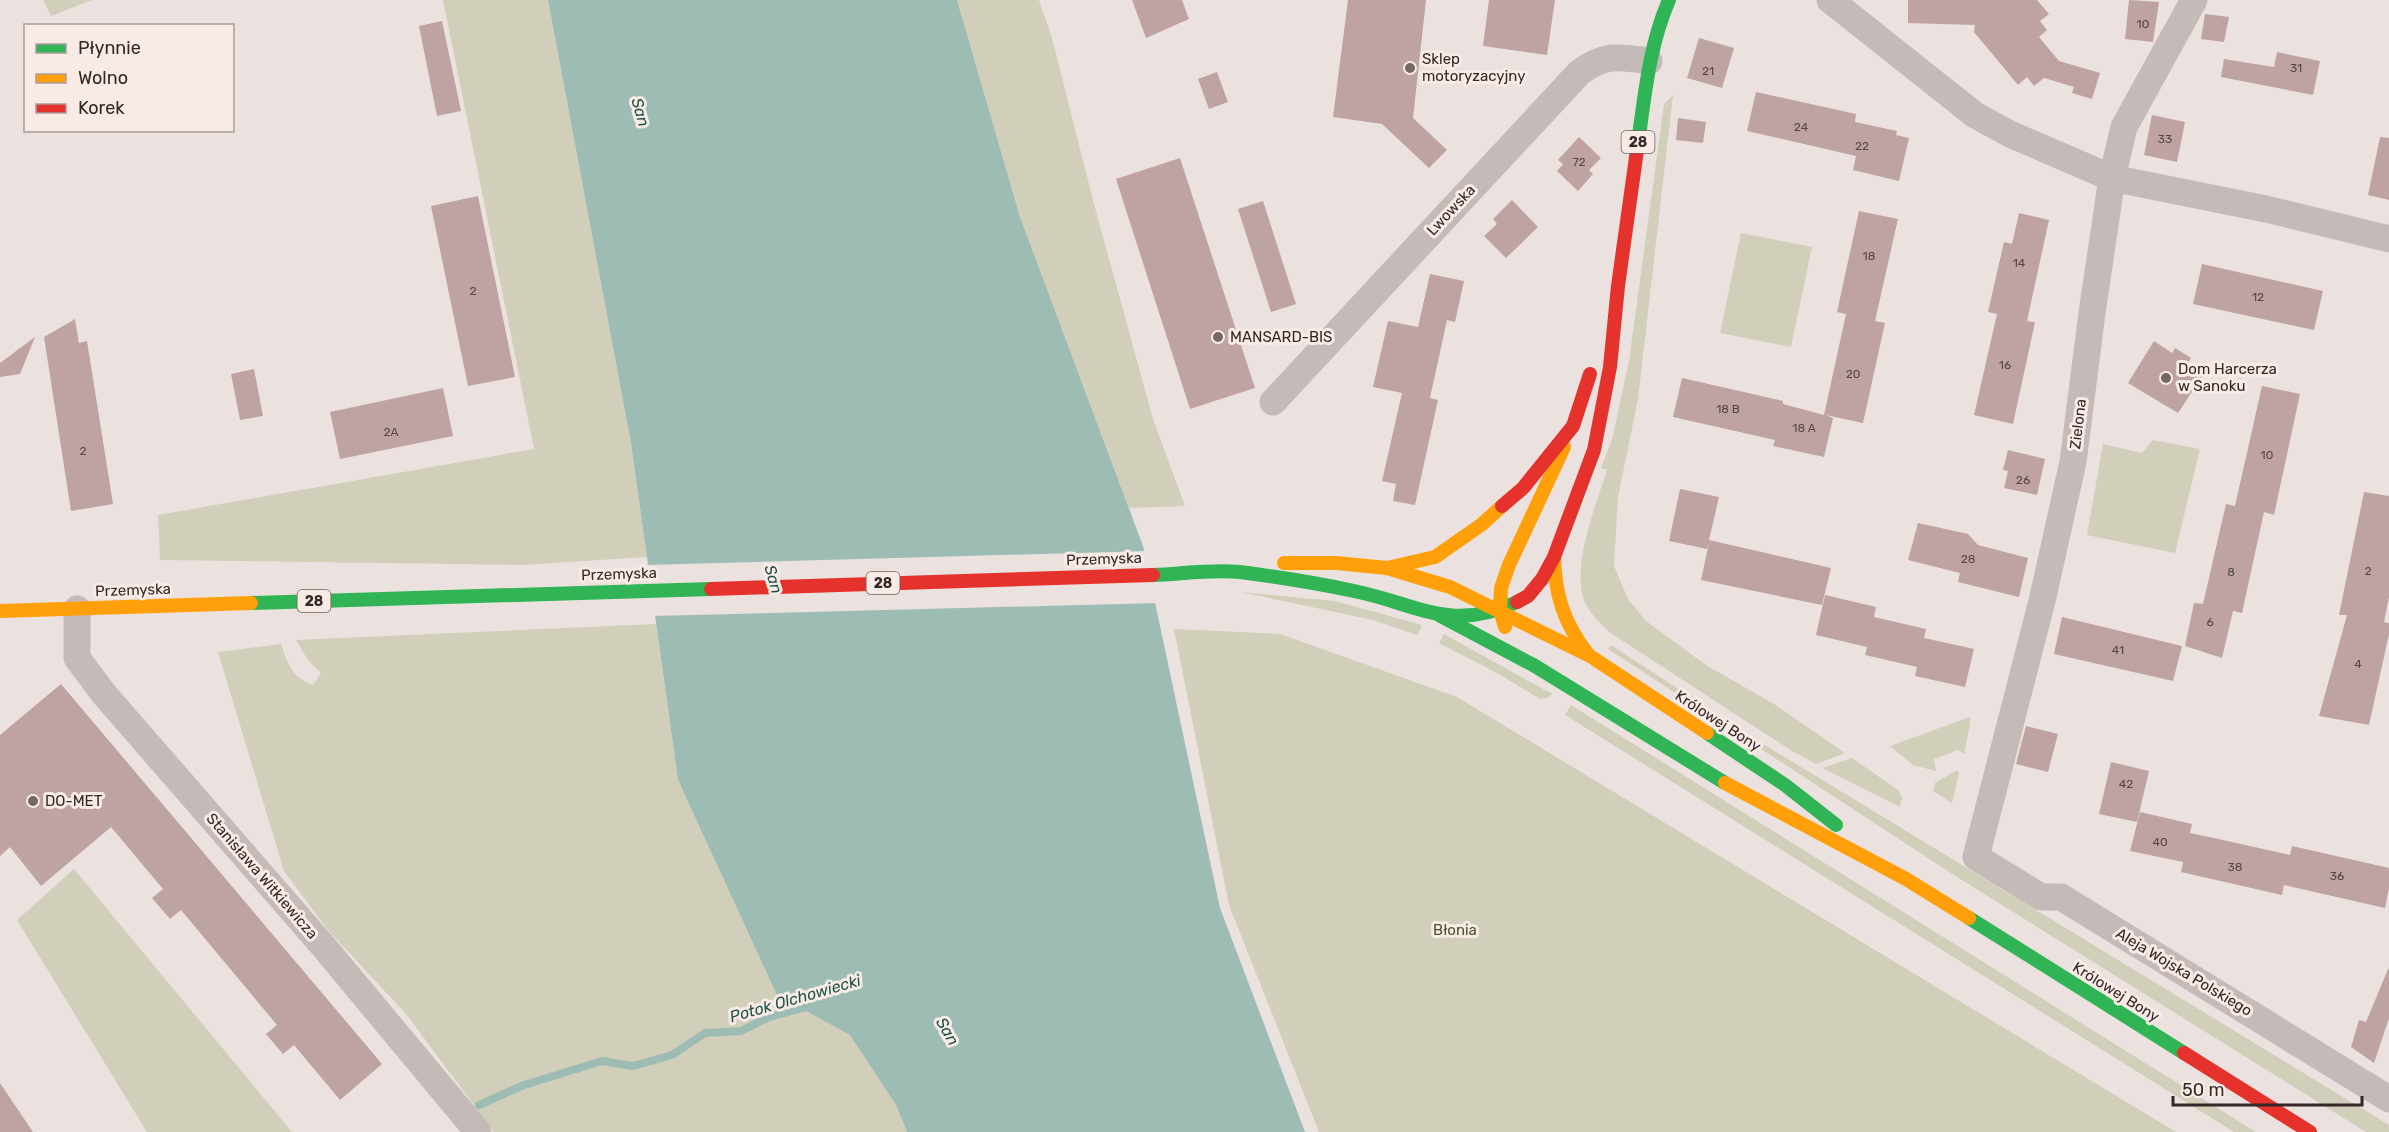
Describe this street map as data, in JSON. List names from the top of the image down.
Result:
{
  "streets": {
    "main road": ["28", "Przemyska", "Królowej Bony"],
    "street": [
      "Lwowska",
      "Zielona",
      "Stanisława Witkiewicza",
      "Aleja Wojska Polskiego"
    ]
  },
  "crossings": [
    ["28", "Lwowska"],
    ["28", "Przemyska"],
    ["28", "Królowej Bony"],
    ["Zielona", "Aleja Wojska Polskiego"],
    ["Przemyska", "Królowej Bony"],
    ["Przemyska", "Stanisława Witkiewicza"]
  ],
  "water": ["San", "Potok Olchowiecki"],
  "parks": ["Błonia"],
  "places": [
    "Sklep motoryzacyjny",
    "MANSARD-BIS",
    "Dom Harcerza w Sanoku",
    "DO-MET"
  ],
  "house_numbers": [
    "10",
    "31",
    "21",
    "24",
    "33",
    "22",
    "72",
    "18",
    "14",
    "2",
    "12",
    "16",
    "20",
    "18 B",
    "18 A",
    "2A",
    "2",
    "10",
    "26",
    "28",
    "2",
    "8",
    "6",
    "41",
    "4",
    "42",
    "40",
    "38",
    "36"
  ],
  "legend": ["Płynnie", "Wolno", "Korek"],
  "scale_bar": "50 m"
}
